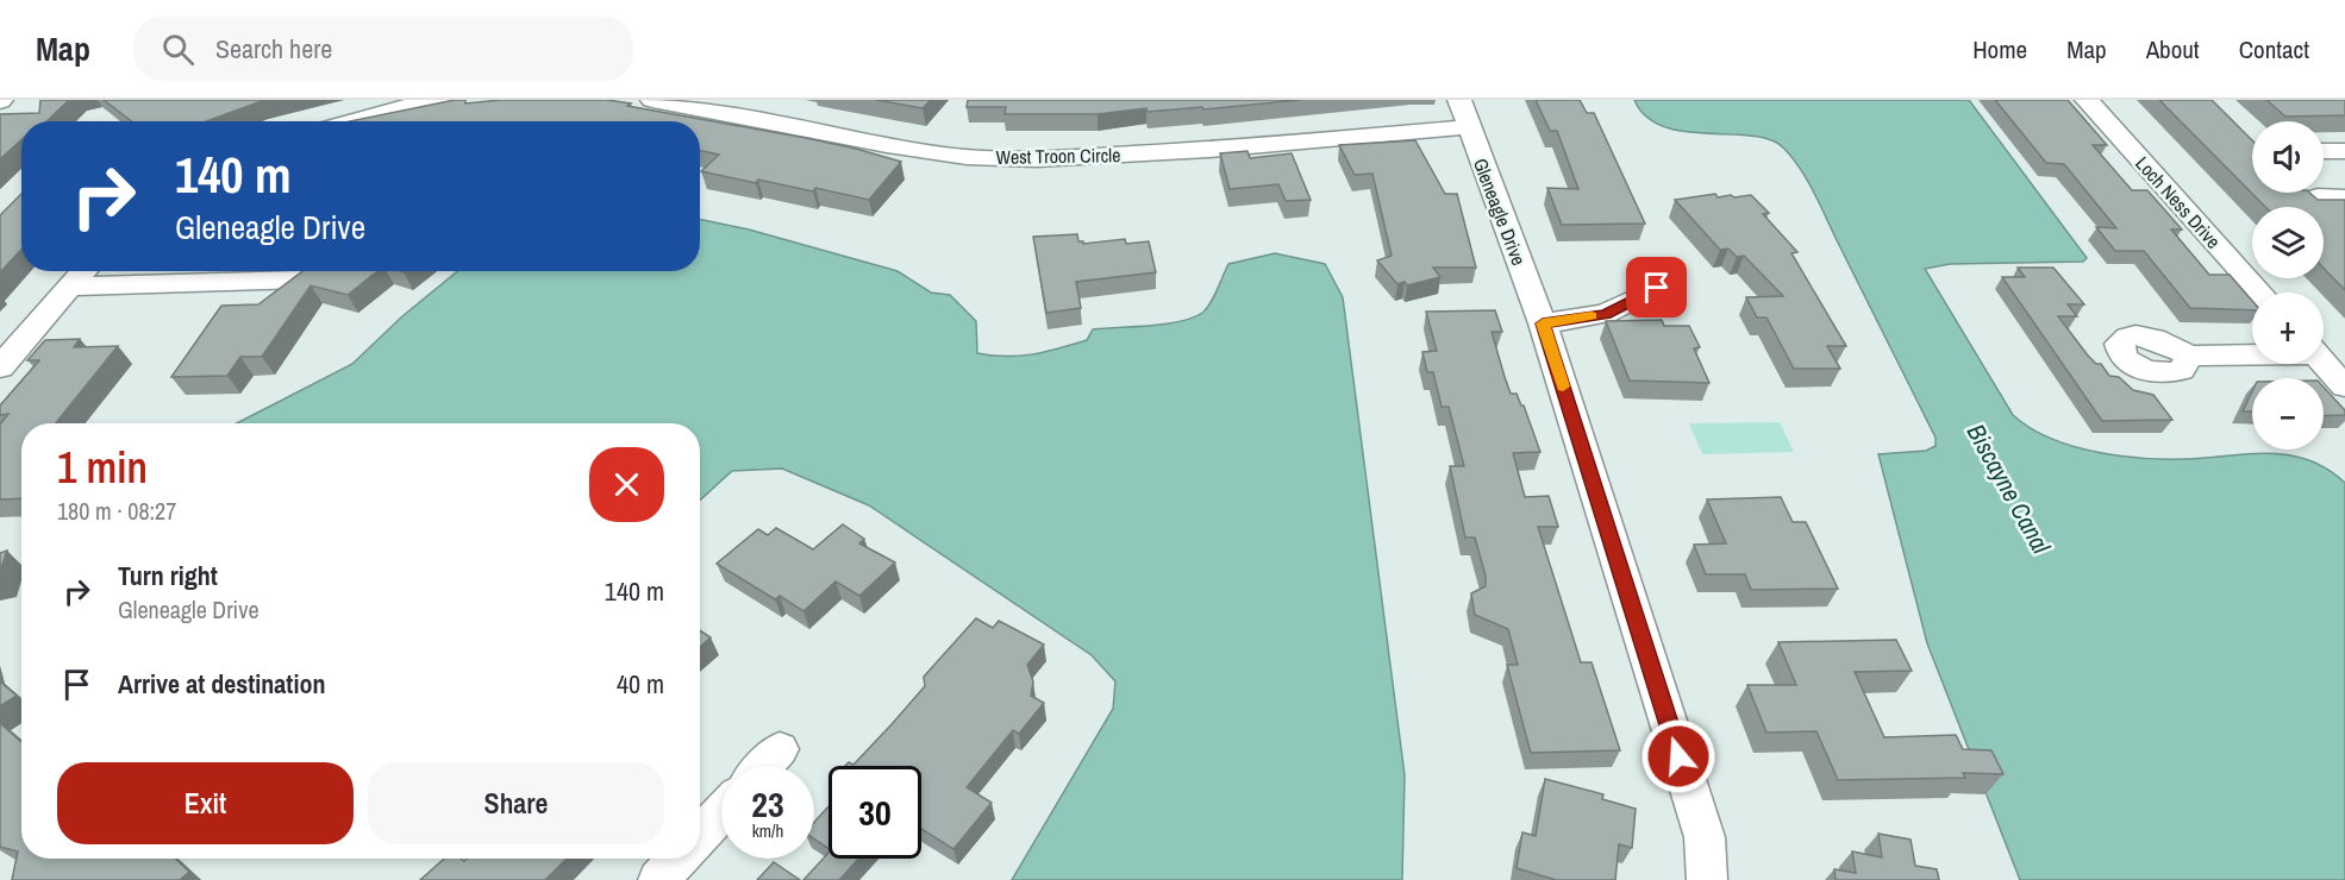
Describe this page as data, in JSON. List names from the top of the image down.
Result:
{
  "streets": {
    "street": ["West Troon Circle", "Loch Ness Drive", "Gleneagle Drive"]
  },
  "crossings": [
    ["West Troon Circle", "Gleneagle Drive"]
  ],
  "water": ["Biscayne Canal"],
  "page": {
    "header": "Map",
    "search": "Search here",
    "nav": [
      "Home",
      "Map",
      "About",
      "Contact"
    ],
    "map_buttons": ["+", "−"],
    "turn": ["140 m", "Gleneagle Drive"],
    "heading": ["1 min", "180 m · 08:27"],
    "list": [
      {
        "name": "Turn right",
        "note": "Gleneagle Drive",
        "value": "140 m"
      },
      {
        "name": "Arrive at destination",
        "value": "40 m"
      }
    ],
    "buttons": ["Exit", "Share"],
    "speed": "23 km/h",
    "limit": "30"
  }
}
